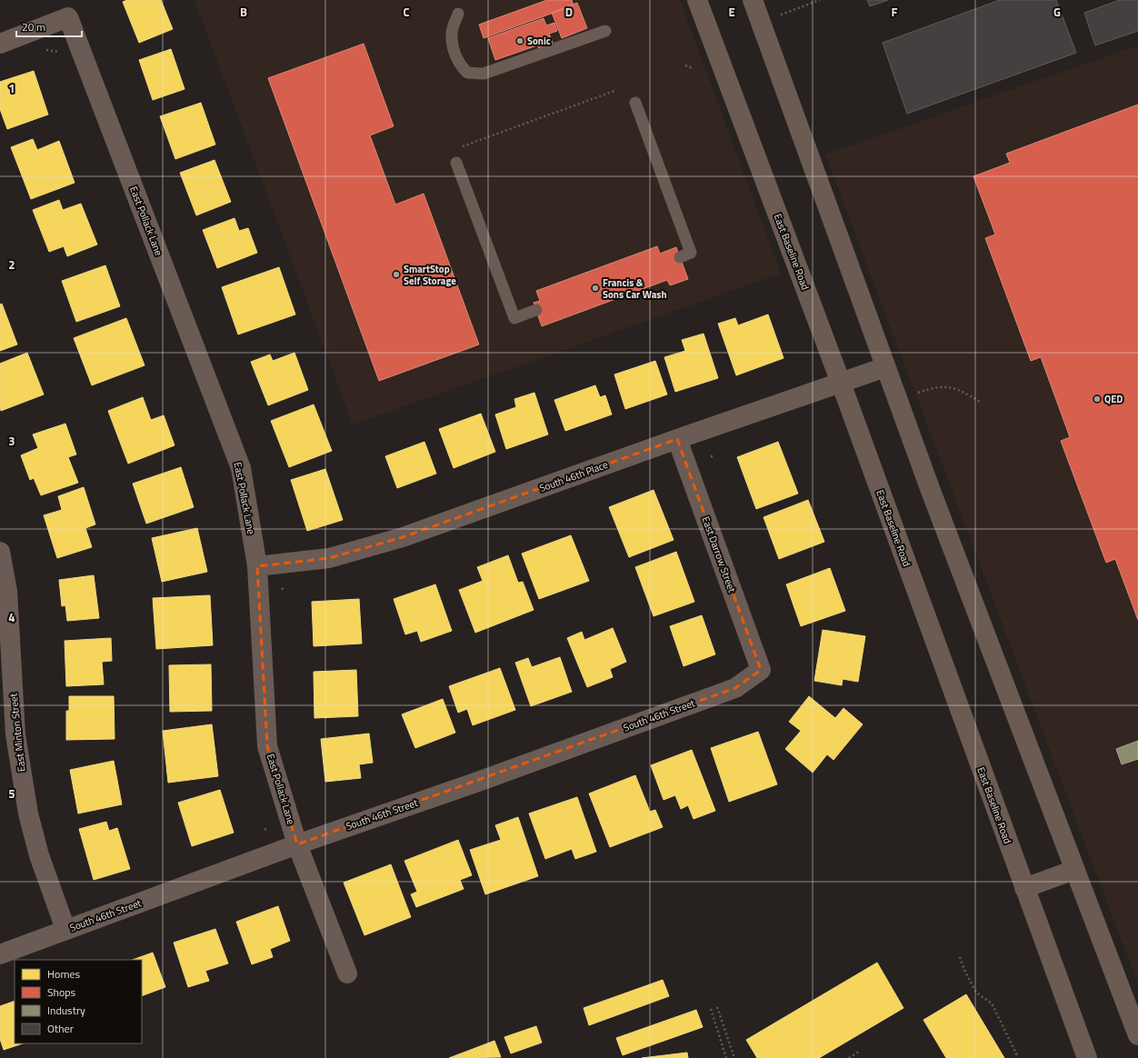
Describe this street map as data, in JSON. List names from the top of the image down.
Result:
{
  "streets": {
    "main road": ["East Baseline Road"],
    "street": [
      "East Pollack Lane",
      "South 46th Place",
      "East Darrow Street",
      "South 46th Street",
      "East Minton Street"
    ]
  },
  "crossings": [
    ["East Pollack Lane", "South 46th Place"],
    ["East Pollack Lane", "South 46th Street"],
    ["East Baseline Road", "South 46th Place"],
    ["South 46th Place", "East Darrow Street"],
    ["East Darrow Street", "South 46th Street"],
    ["South 46th Street", "East Minton Street"]
  ],
  "places": [
    "Sonic",
    "SmartStop Self Storage",
    "Francis & Sons Car Wash",
    "QED"
  ],
  "legend": [
    "Homes",
    "Shops",
    "Industry",
    "Other"
  ],
  "scale_bar": "20 m",
  "grid": {
    "columns": [
      "B",
      "C",
      "D",
      "E",
      "F",
      "G"
    ],
    "rows": [
      "1",
      "2",
      "3",
      "4",
      "5"
    ]
  }
}
